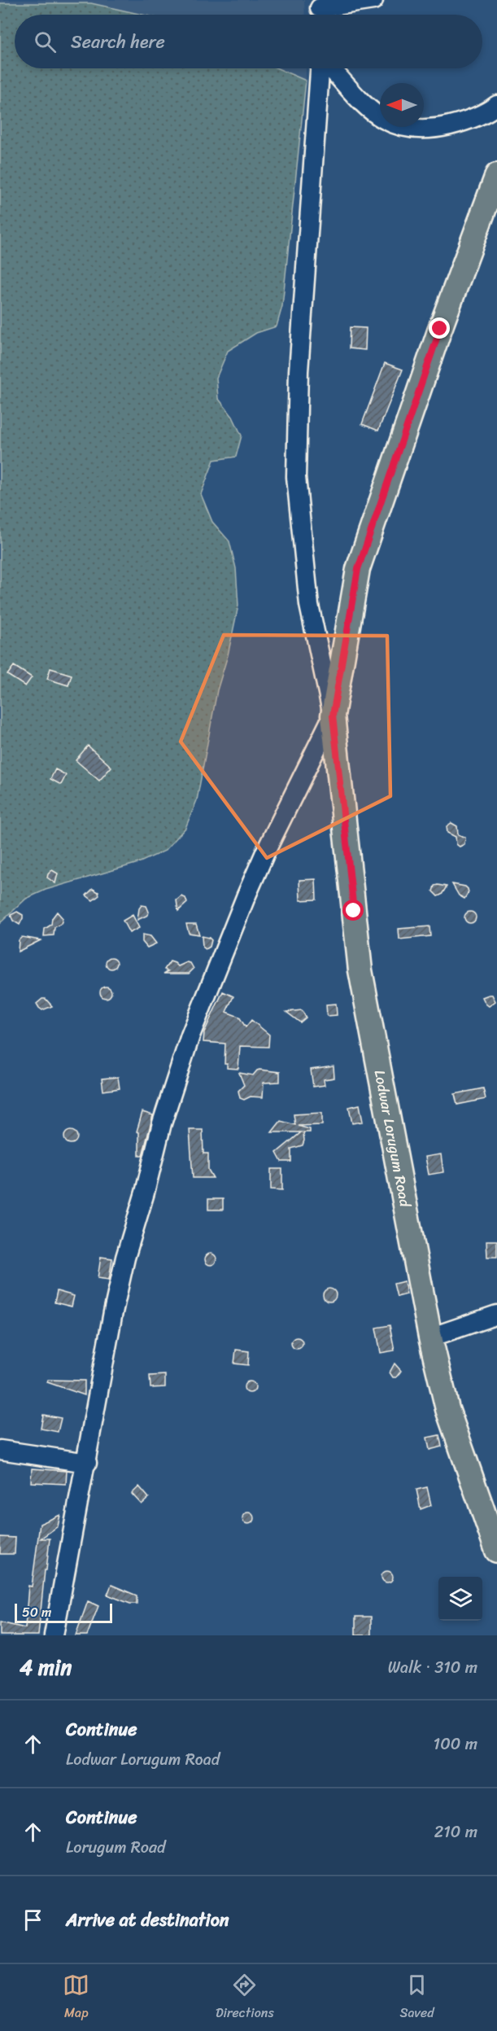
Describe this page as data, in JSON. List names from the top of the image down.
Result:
{
  "streets": {
    "main road": ["Lodwar Lorugum Road"]
  },
  "scale_bar": "50 m",
  "north": "left",
  "page": {
    "search": "Search here",
    "scale": "50 m",
    "heading": ["4 min", "Walk · 310 m"],
    "list": [
      ["Continue", "Lodwar Lorugum Road", "100 m"],
      ["Continue", "Lorugum Road", "210 m"],
      "Arrive at destination"
    ],
    "nav": ["Map", "Directions", "Saved"]
  }
}
